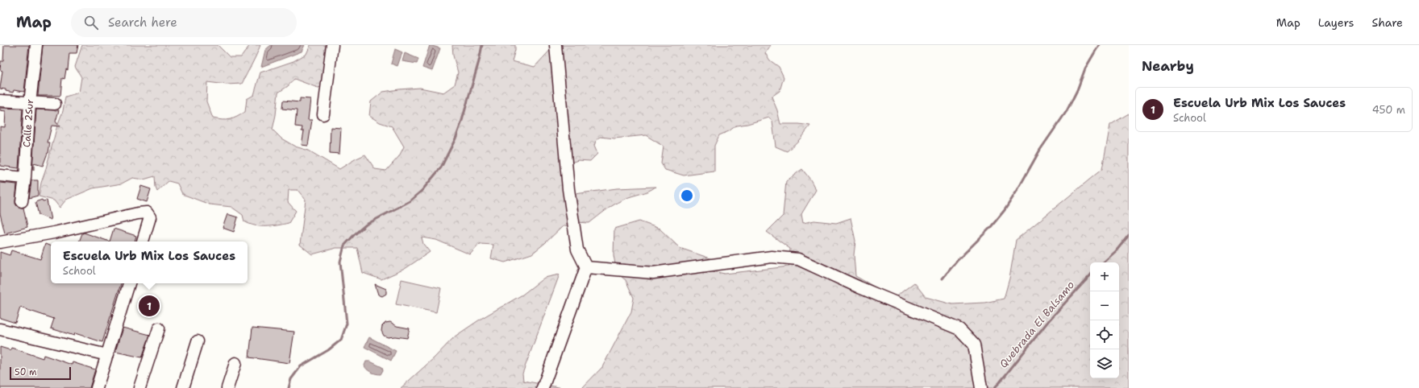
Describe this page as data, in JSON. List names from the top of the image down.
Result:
{
  "streets": {
    "street": ["Calle 2Sur"]
  },
  "water": ["Quebrada El Balsamo"],
  "scale_bar": "50 m",
  "page": {
    "header": "Map",
    "search": "Search here",
    "nav": ["Map", "Layers", "Share"],
    "heading": "Nearby",
    "list": [
      {
        "mark": "1",
        "name": "Escuela Urb Mix Los Sauces",
        "note": "School",
        "value": "450 m"
      }
    ],
    "popup": ["Escuela Urb Mix Los Sauces", "School"],
    "map_buttons": ["+", "−"],
    "pins": "1",
    "scale": "50 m"
  }
}
